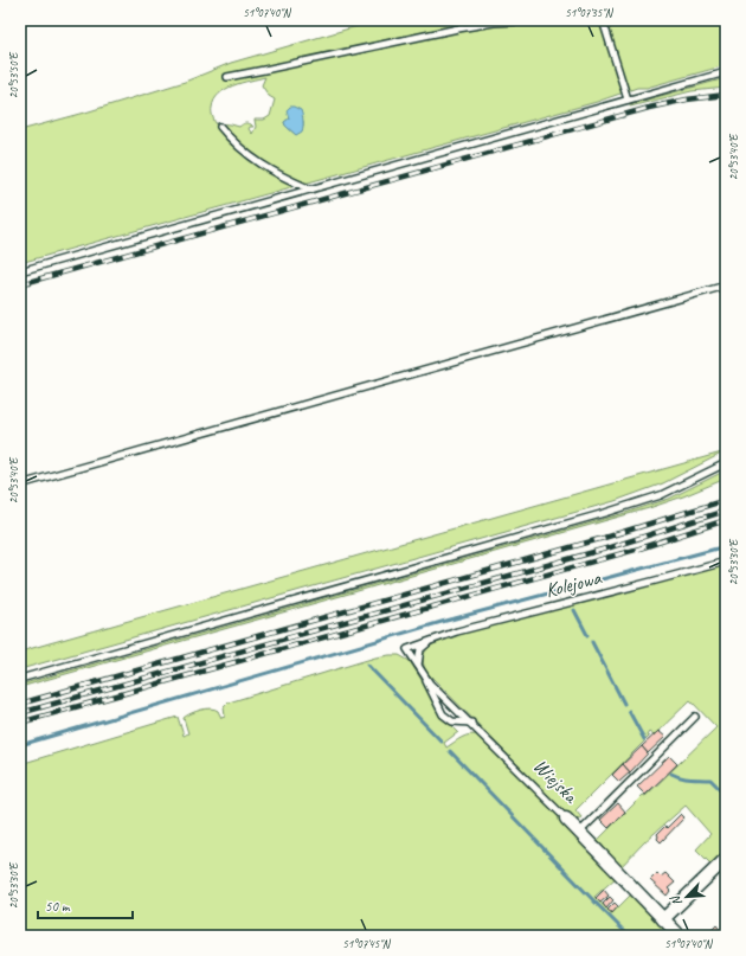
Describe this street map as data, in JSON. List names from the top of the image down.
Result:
{
  "streets": {
    "street": ["Wiejska"],
    "lane": ["Kolejowa"]
  },
  "crossings": [
    ["Kolejowa", "Wiejska"]
  ],
  "scale_bar": "50 m",
  "north": "bottom left",
  "coordinates": [
    "51°07'40\"N",
    "51°07'35\"N",
    "20°53'50\"E",
    "20°53'40\"E",
    "20°53'30\"E",
    "51°07'45\"N"
  ]
}
